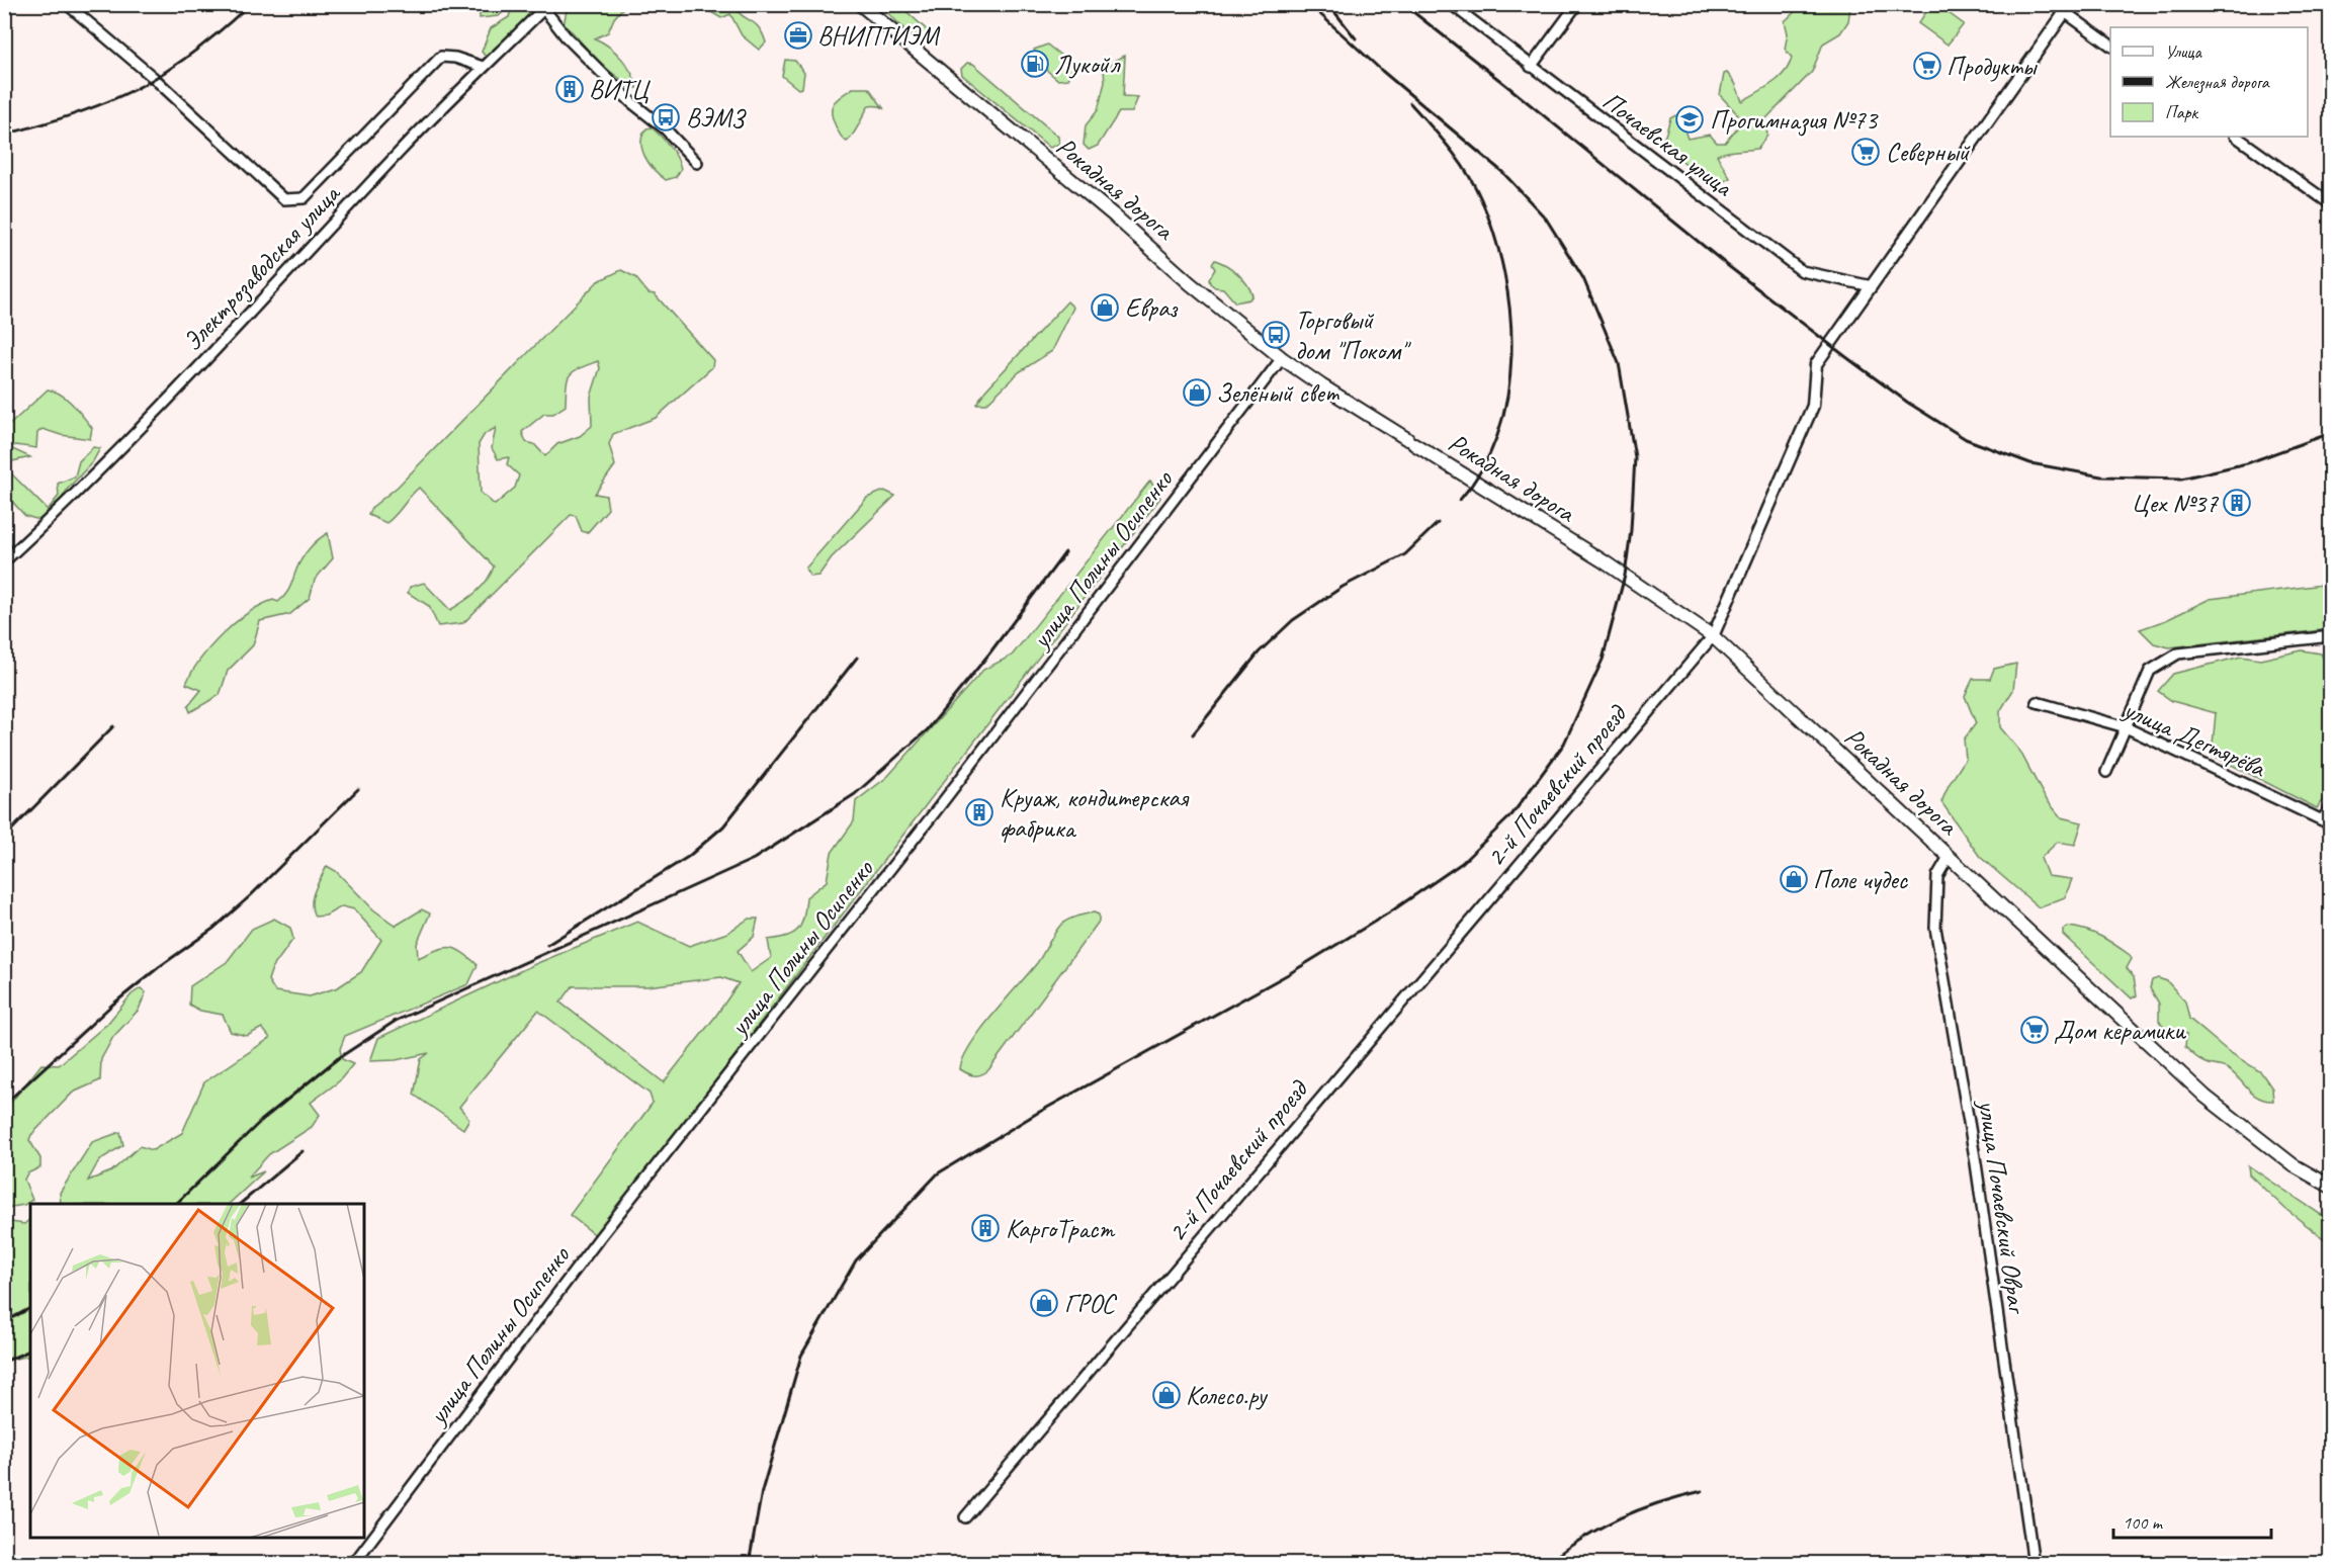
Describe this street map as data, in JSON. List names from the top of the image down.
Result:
{
  "streets": {
    "main road": ["Рокадная дорога"],
    "street": [
      "Почаевская улица",
      "Электрозаводская улица",
      "улица Полины Осипенко",
      "улица Дегтярёва",
      "2-й Почаевский проезд",
      "улица Почаевский Овраг"
    ]
  },
  "crossings": [
    ["Почаевская улица", "2-й Почаевский проезд"],
    ["Рокадная дорога", "улица Полины Осипенко"],
    ["Рокадная дорога", "2-й Почаевский проезд"],
    ["Рокадная дорога", "улица Почаевский Овраг"]
  ],
  "places": {
    "office": ["ВНИПТИЭМ"],
    "fuel station": ["Лукойл"],
    "supermarket": ["Продукты", "Северный", "Дом керамики"],
    "building": [
      "ВИТЦ",
      "Цех №37",
      "Круаж, кондитерская фабрика",
      "КаргоТраст"
    ],
    "bus stop": ["ВЭМЗ", "Торговый дом \"Поком\""],
    "school or university": ["Прогимназия №73"],
    "shop": [
      "Евраз",
      "Зелёный свет",
      "Поле чудес",
      "ГРОС",
      "Колесо.ру"
    ]
  },
  "legend": ["Улица", "Железная дорога", "Парк"],
  "scale_bar": "100 m"
}
